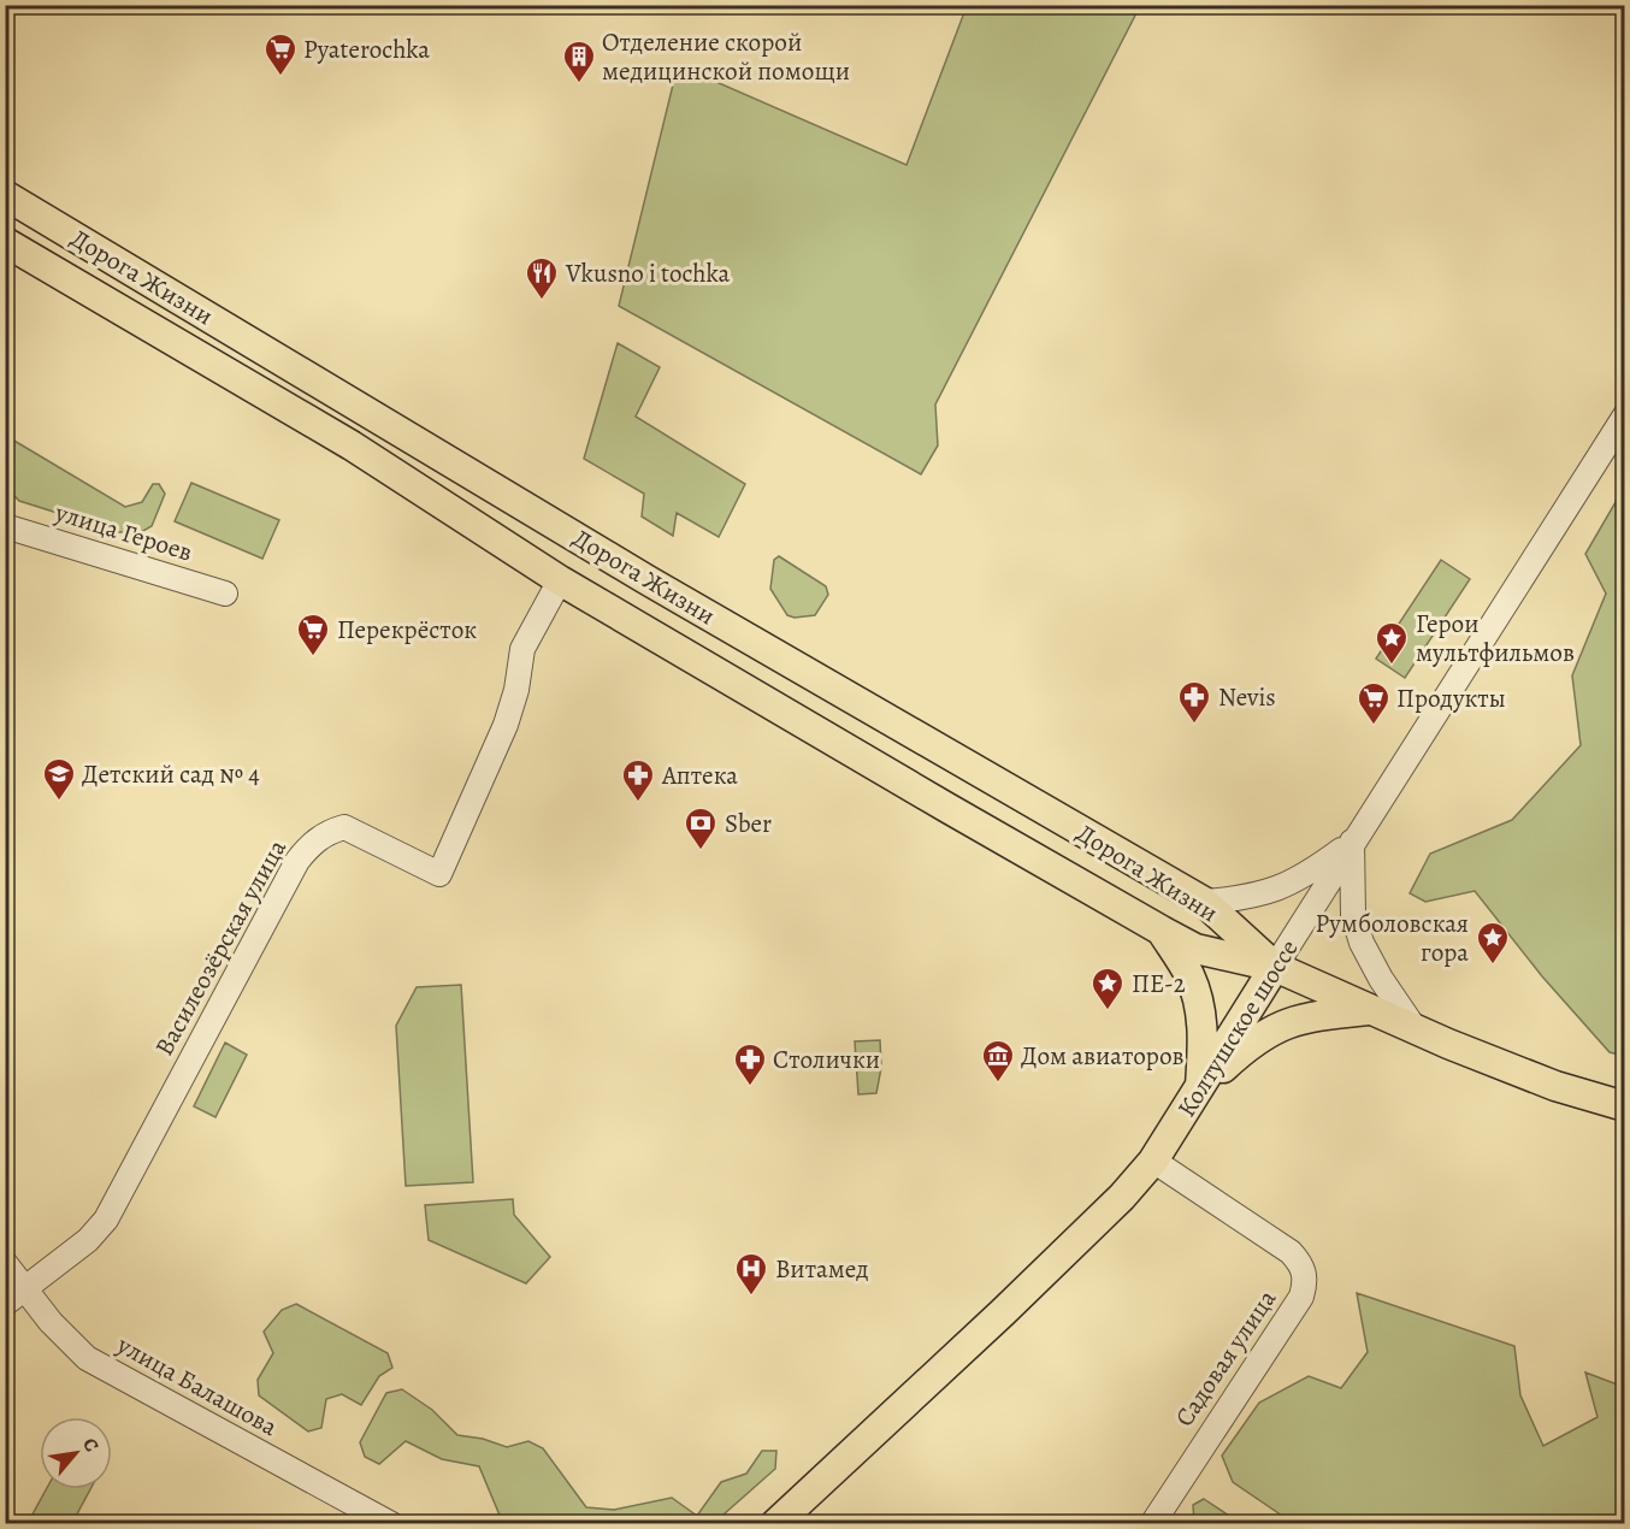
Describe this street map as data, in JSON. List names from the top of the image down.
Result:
{
  "streets": {
    "main road": ["Дорога Жизни", "Колтушское шоссе"],
    "street": [
      "улица Героев",
      "Василеозёрская улица",
      "Садовая улица",
      "улица Балашова"
    ]
  },
  "crossings": [
    ["Дорога Жизни", "Василеозёрская улица"],
    ["Дорога Жизни", "Колтушское шоссе"],
    ["Василеозёрская улица", "улица Балашова"],
    ["Колтушское шоссе", "Садовая улица"]
  ],
  "places": {
    "supermarket": ["Pyaterochka", "Перекрёсток", "Продукты"],
    "building": ["Отделение скорой медицинской помощи"],
    "restaurant": ["Vkusno i tochka"],
    "place": ["Герои мультфильмов", "Румболовская гора", "ПЕ-2"],
    "pharmacy": ["Nevis", "Аптека", "Столички"],
    "school or university": ["Детский сад № 4"],
    "bank": ["Sber"],
    "museum": ["Дом авиаторов"],
    "hospital": ["Витамед"]
  },
  "north": "top right"
}
